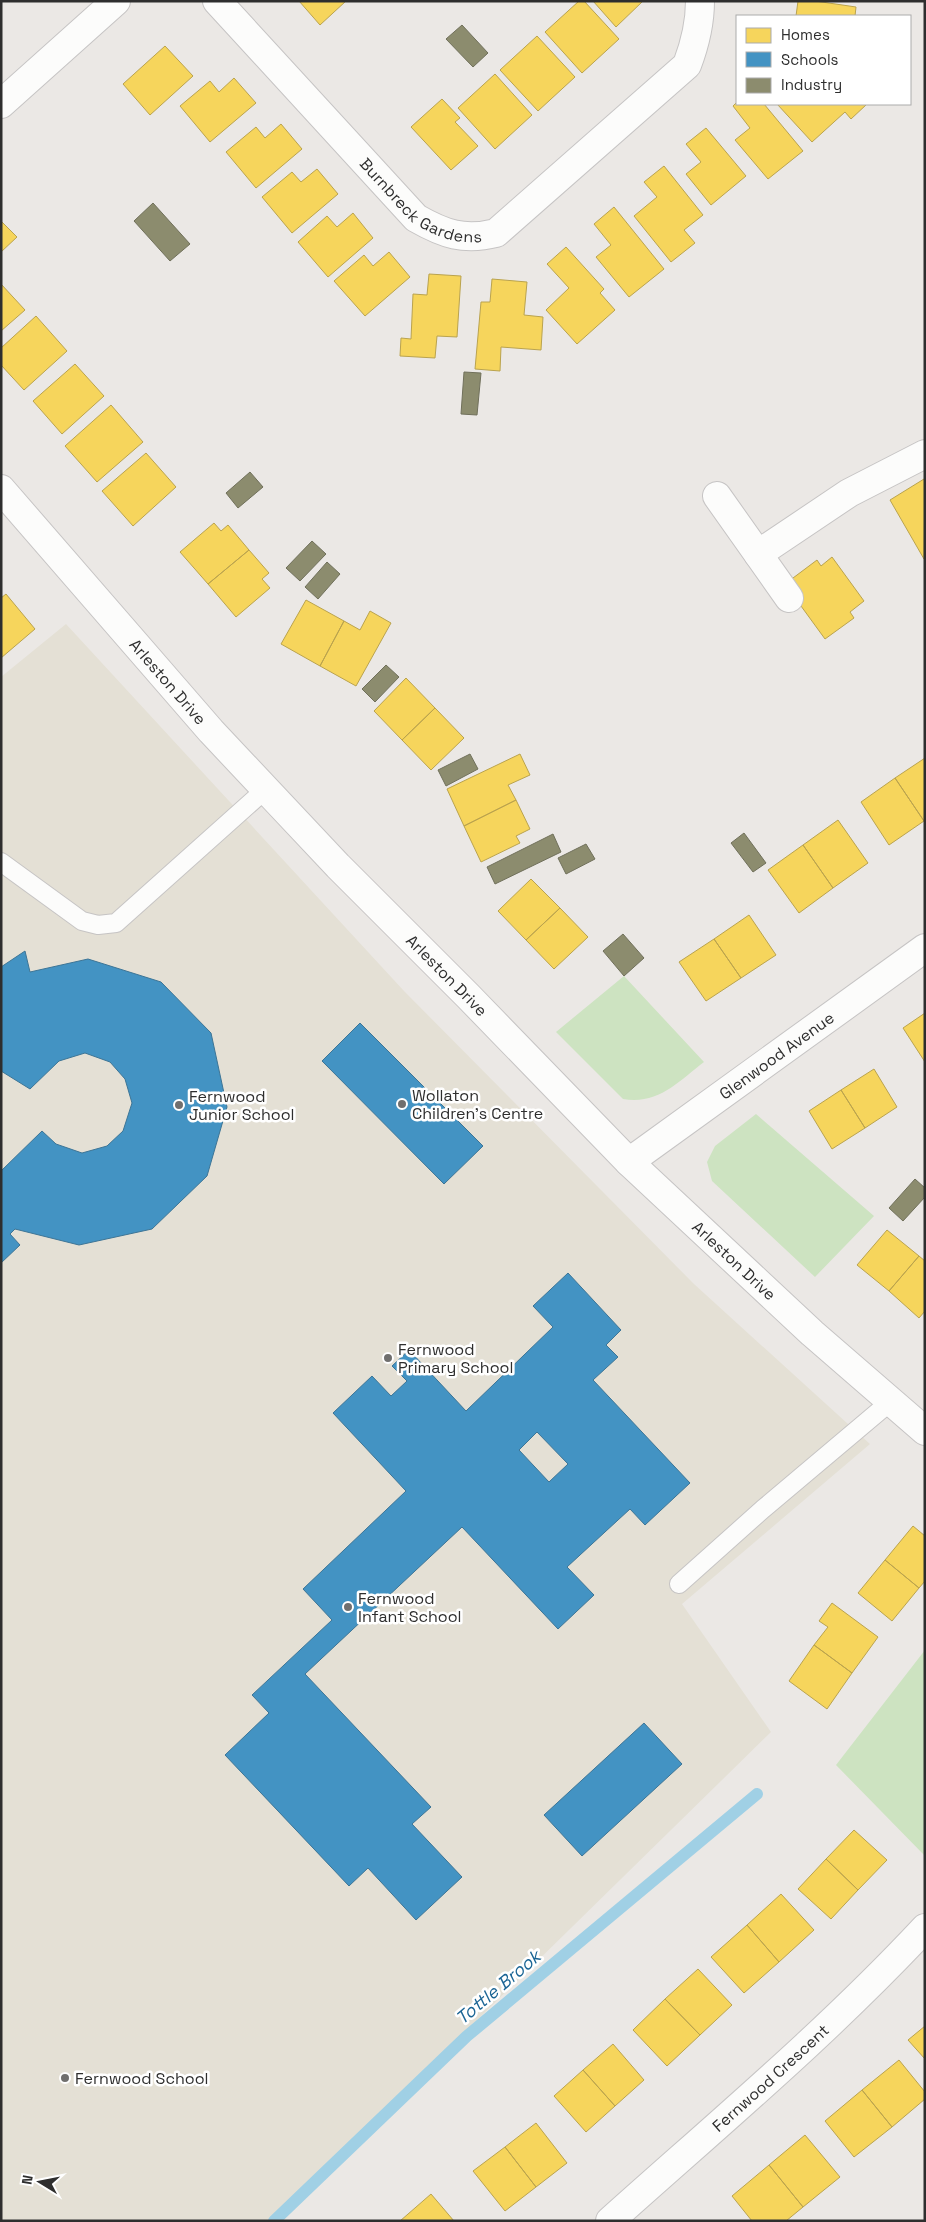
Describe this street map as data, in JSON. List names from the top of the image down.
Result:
{
  "streets": {
    "street": [
      "Burnbreck Gardens",
      "Arleston Drive",
      "Glenwood Avenue",
      "Fernwood Crescent"
    ]
  },
  "crossings": [
    ["Arleston Drive", "Glenwood Avenue"]
  ],
  "water": ["Tottle Brook"],
  "places": [
    "Wollaton Children's Centre",
    "Fernwood Junior School",
    "Fernwood Primary School",
    "Fernwood Infant School",
    "Fernwood School"
  ],
  "legend": ["Homes", "Schools", "Industry"],
  "north": "left"
}
